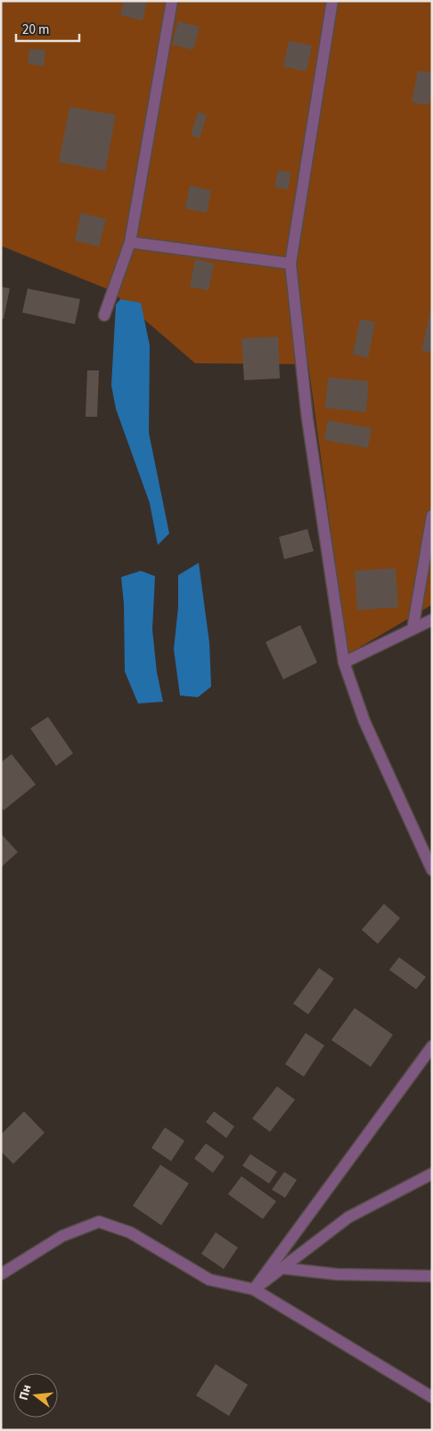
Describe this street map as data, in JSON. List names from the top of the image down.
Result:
{
  "scale_bar": "20 m",
  "north": "left"
}
